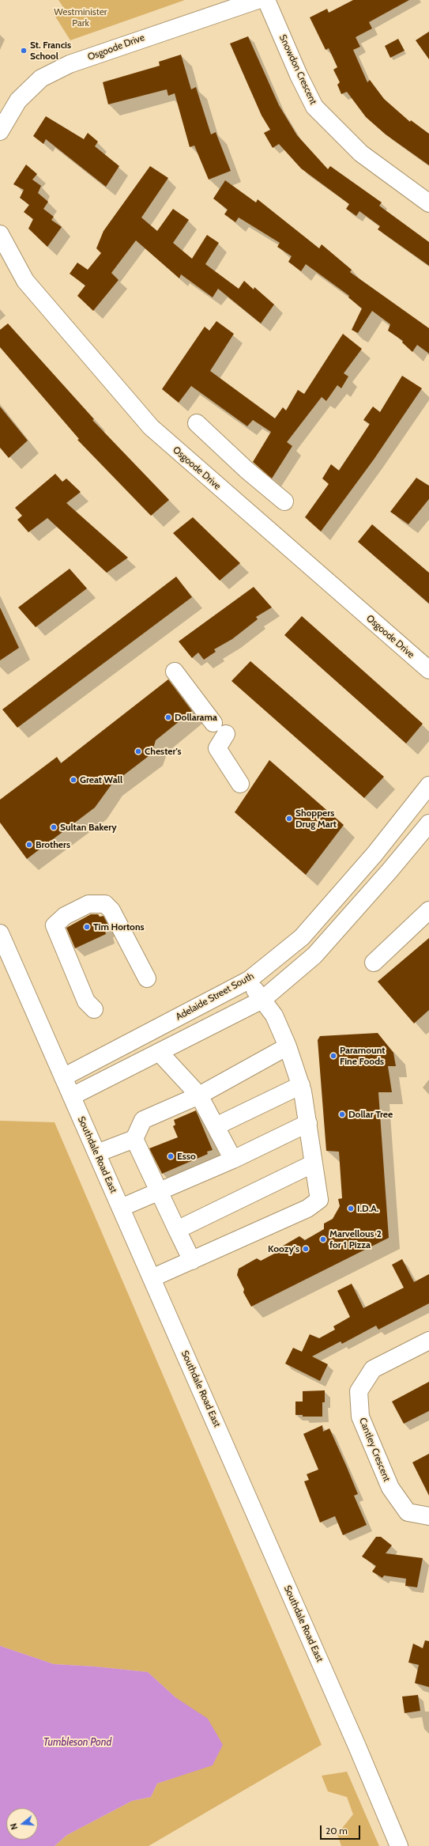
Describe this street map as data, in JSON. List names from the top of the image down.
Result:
{
  "streets": {
    "street": [
      "Osgoode Drive",
      "Snowdon Crescent",
      "Adelaide Street South",
      "Southdale Road East",
      "Cantley Crescent"
    ]
  },
  "crossings": [
    ["Adelaide Street South", "Southdale Road East"]
  ],
  "water": ["Tumbleson Pond"],
  "parks": ["Westminister Park"],
  "places": [
    "St. Francis School",
    "Dollarama",
    "Chester's",
    "Great Wall",
    "Shoppers Drug Mart",
    "Sultan Bakery",
    "Brothers",
    "Tim Hortons",
    "Paramount Fine Foods",
    "Dollar Tree",
    "Esso",
    "I.D.A.",
    "Marvellous 2 for 1 Pizza",
    "Koozy's"
  ],
  "scale_bar": "20 m",
  "north": "left"
}
